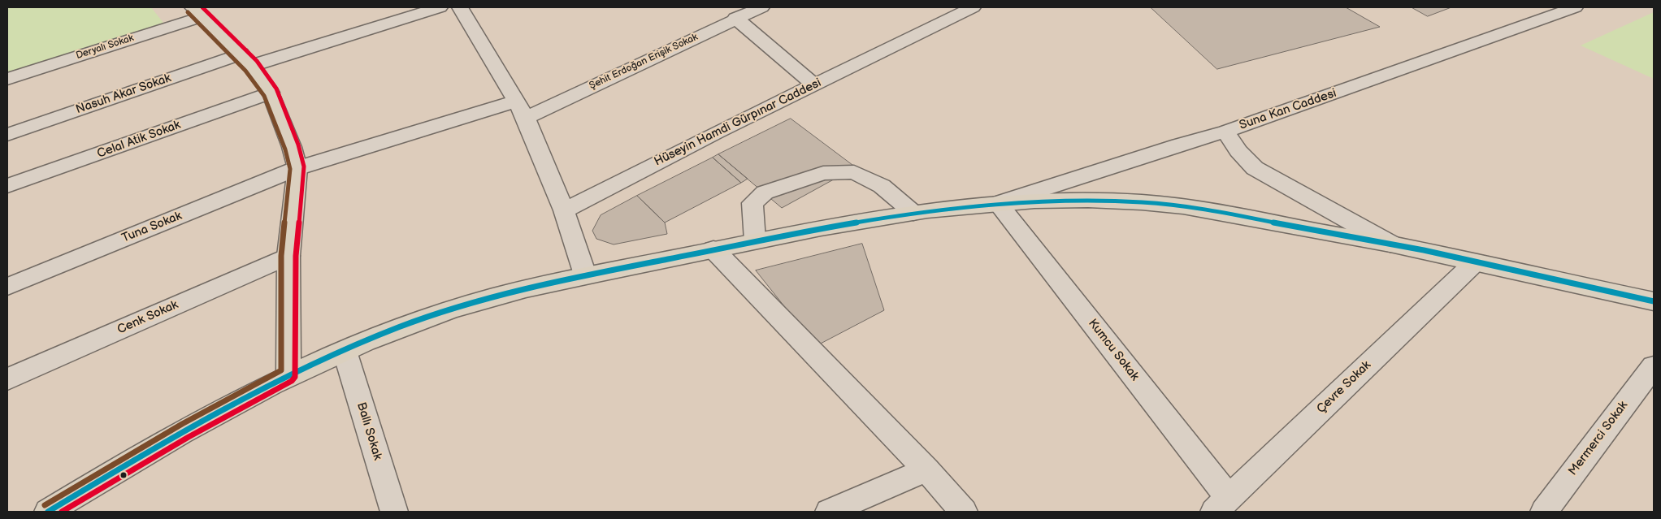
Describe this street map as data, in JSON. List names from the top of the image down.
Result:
{
  "streets": {
    "street": [
      "Deryalı Sokak",
      "Şehit Erdoğan Erişik Sokak",
      "Nasuh Akar Sokak",
      "Suna Kan Caddesi",
      "Hüseyin Hamdi Gürpınar Caddesi",
      "Celal Atik Sokak",
      "Tuna Sokak",
      "Cenk Sokak",
      "Kumcu Sokak",
      "Çevre Sokak",
      "Ballı Sokak",
      "Mermerci Sokak"
    ]
  },
  "crossings": [
    ["Suna Kan Caddesi", "Kumcu Sokak"],
    ["Kumcu Sokak", "Çevre Sokak"]
  ]
}
